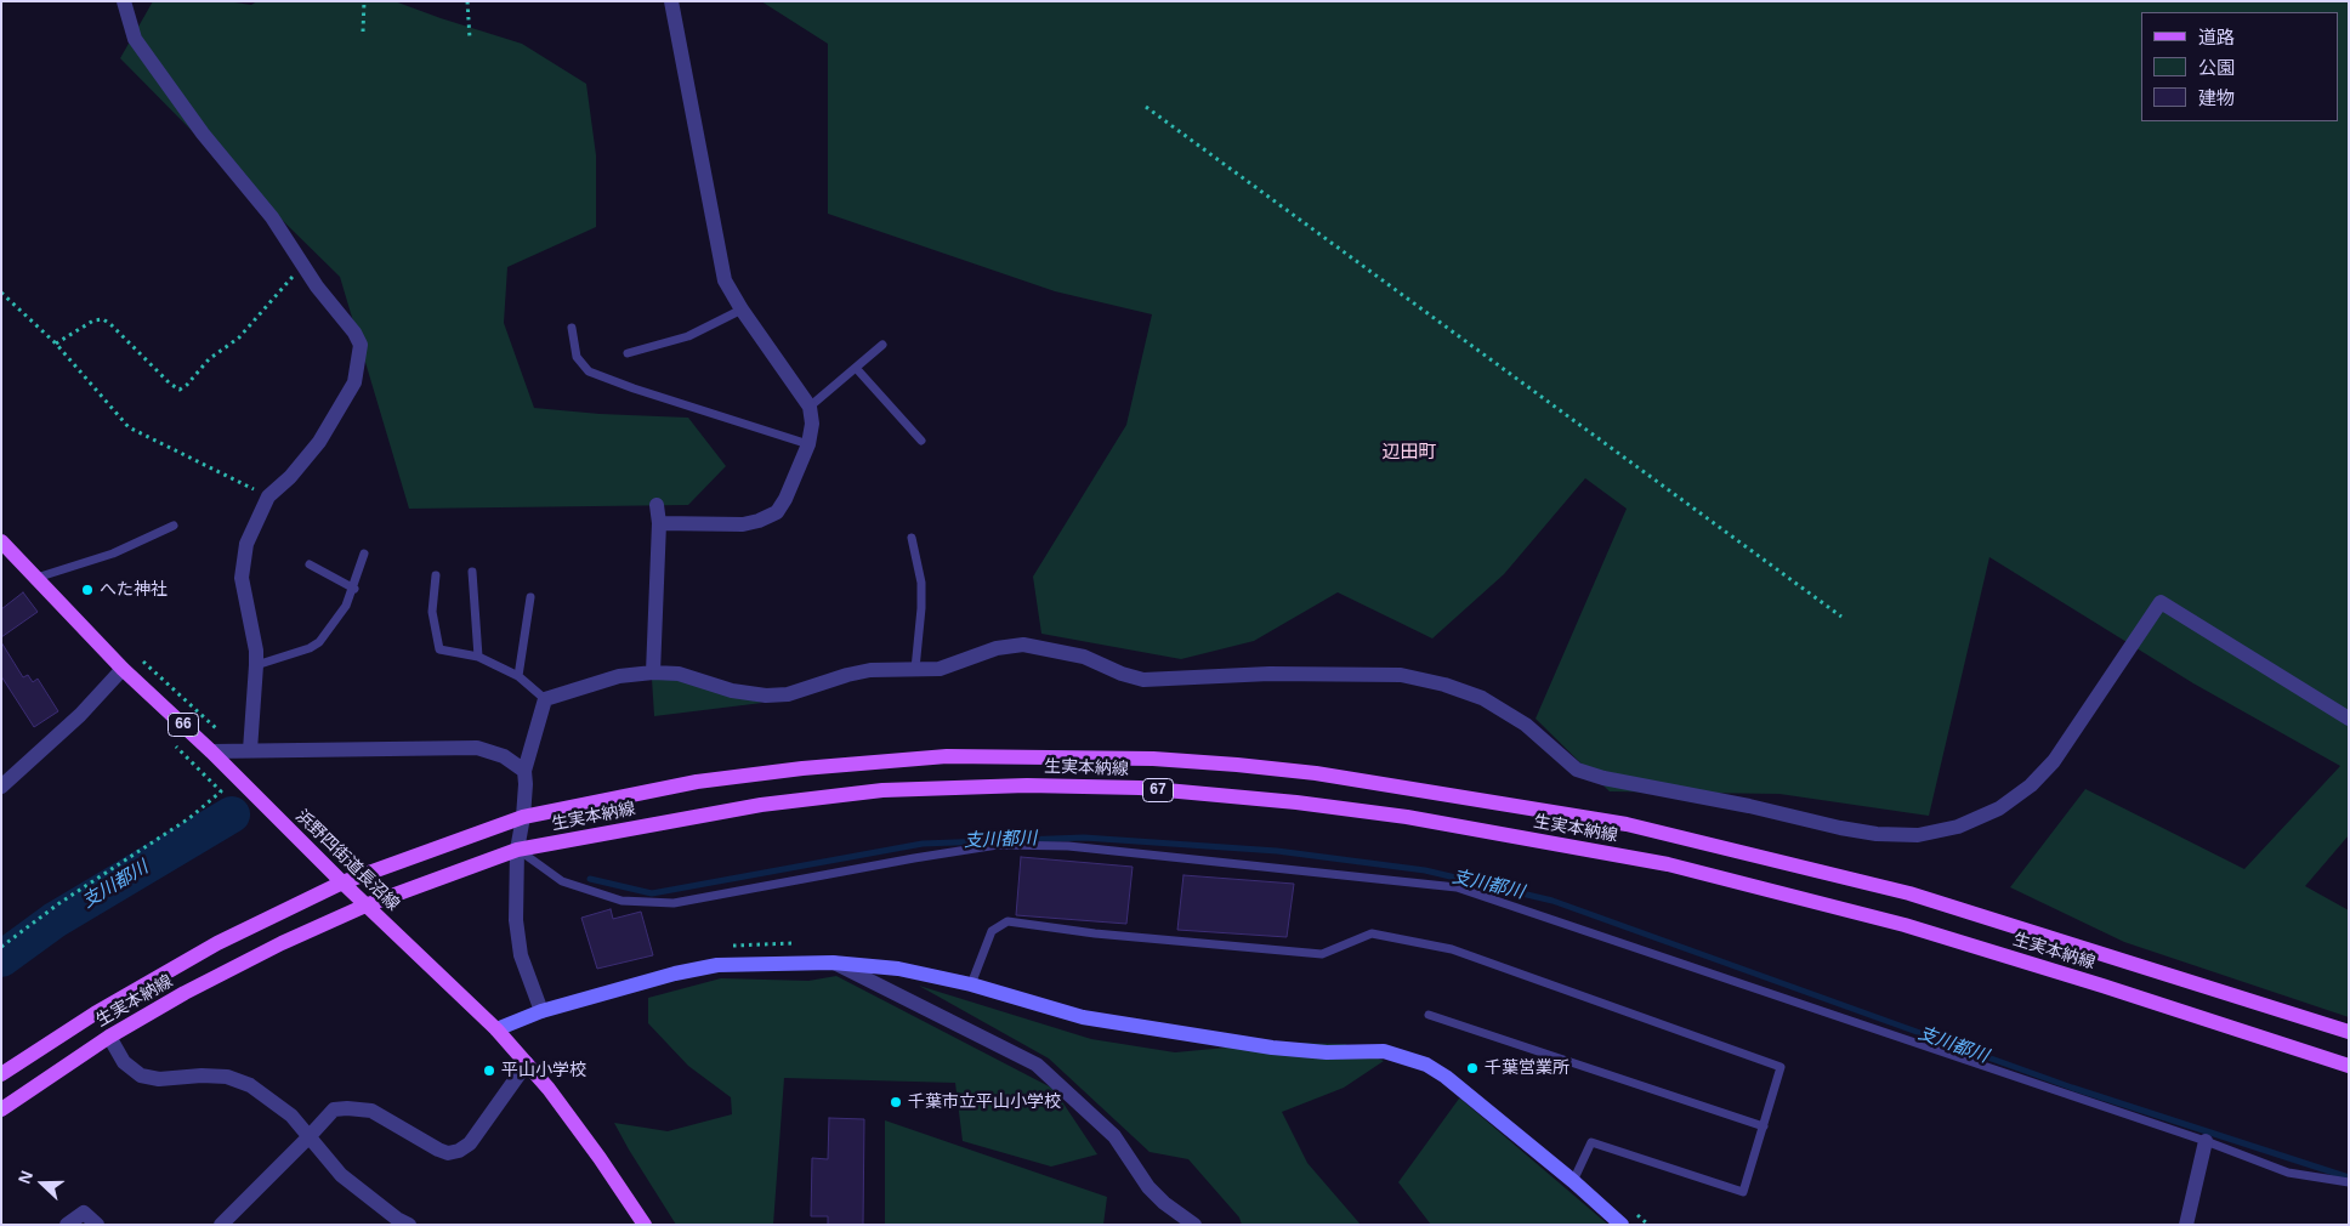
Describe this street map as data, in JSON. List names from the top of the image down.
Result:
{
  "streets": {
    "main road": [
      "66",
      "生実本納線",
      "67",
      "浜野四街道長沼線"
    ]
  },
  "crossings": [
    ["生実本納線", "浜野四街道長沼線"]
  ],
  "districts": ["辺田町"],
  "water": ["支川都川"],
  "places": [
    "へた神社",
    "千葉営業所",
    "平山小学校",
    "千葉市立平山小学校"
  ],
  "legend": ["道路", "公園", "建物"],
  "north": "left"
}
